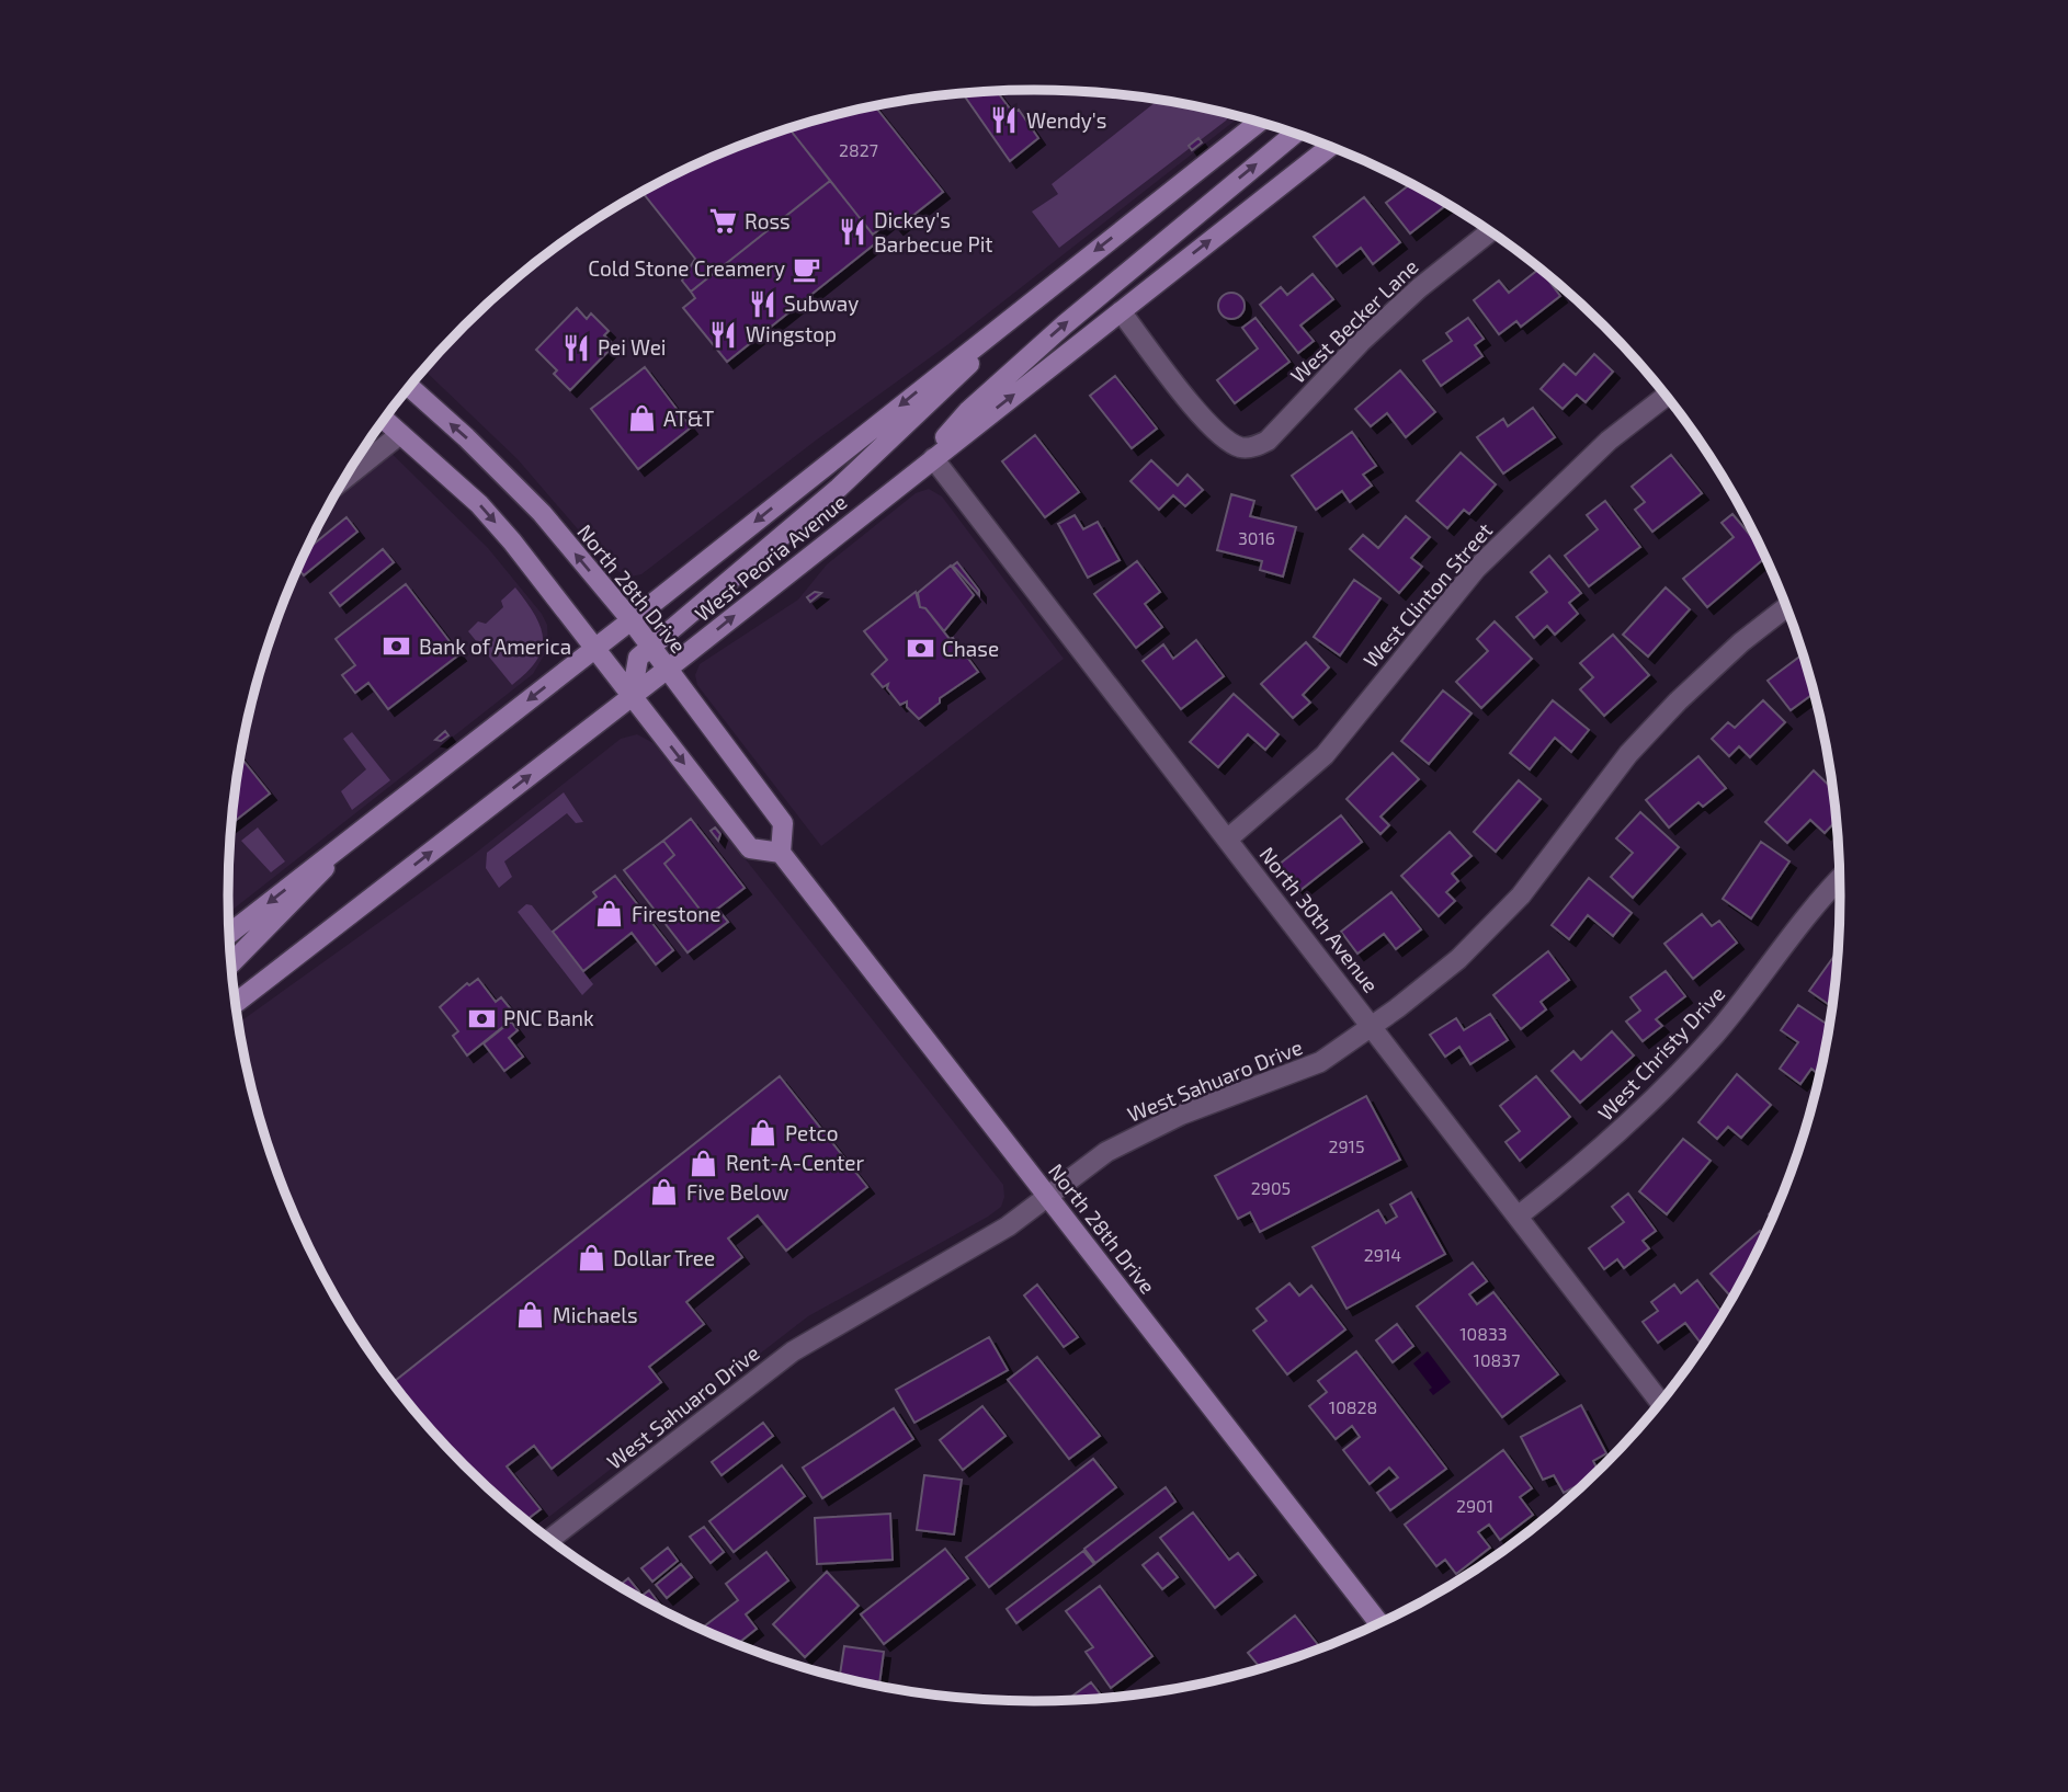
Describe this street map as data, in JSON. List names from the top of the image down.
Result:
{
  "streets": {
    "main road": ["West Peoria Avenue", "North 28th Drive"],
    "street": [
      "West Becker Lane",
      "West Clinton Street",
      "North 30th Avenue",
      "West Christy Drive",
      "West Sahuaro Drive"
    ]
  },
  "crossings": [
    ["West Becker Lane", "West Peoria Avenue"],
    ["West Peoria Avenue", "North 28th Drive"],
    ["West Peoria Avenue", "North 30th Avenue"],
    ["North 28th Drive", "West Sahuaro Drive"],
    ["West Clinton Street", "North 30th Avenue"],
    ["North 30th Avenue", "West Christy Drive"],
    ["North 30th Avenue", "West Sahuaro Drive"]
  ],
  "places": {
    "restaurant": [
      "Wendy's",
      "Dickey's Barbecue Pit",
      "Subway",
      "Wingstop",
      "Pei Wei"
    ],
    "supermarket": ["Ross"],
    "cafe": ["Cold Stone Creamery"],
    "shop": [
      "AT&T",
      "Firestone",
      "Petco",
      "Rent-A-Center",
      "Five Below",
      "Dollar Tree",
      "Michaels"
    ],
    "bank": ["Bank of America", "Chase", "PNC Bank"]
  },
  "house_numbers": [
    "2827",
    "3016",
    "2915",
    "2905",
    "2914",
    "10833",
    "10837",
    "10828",
    "2901"
  ]
}
